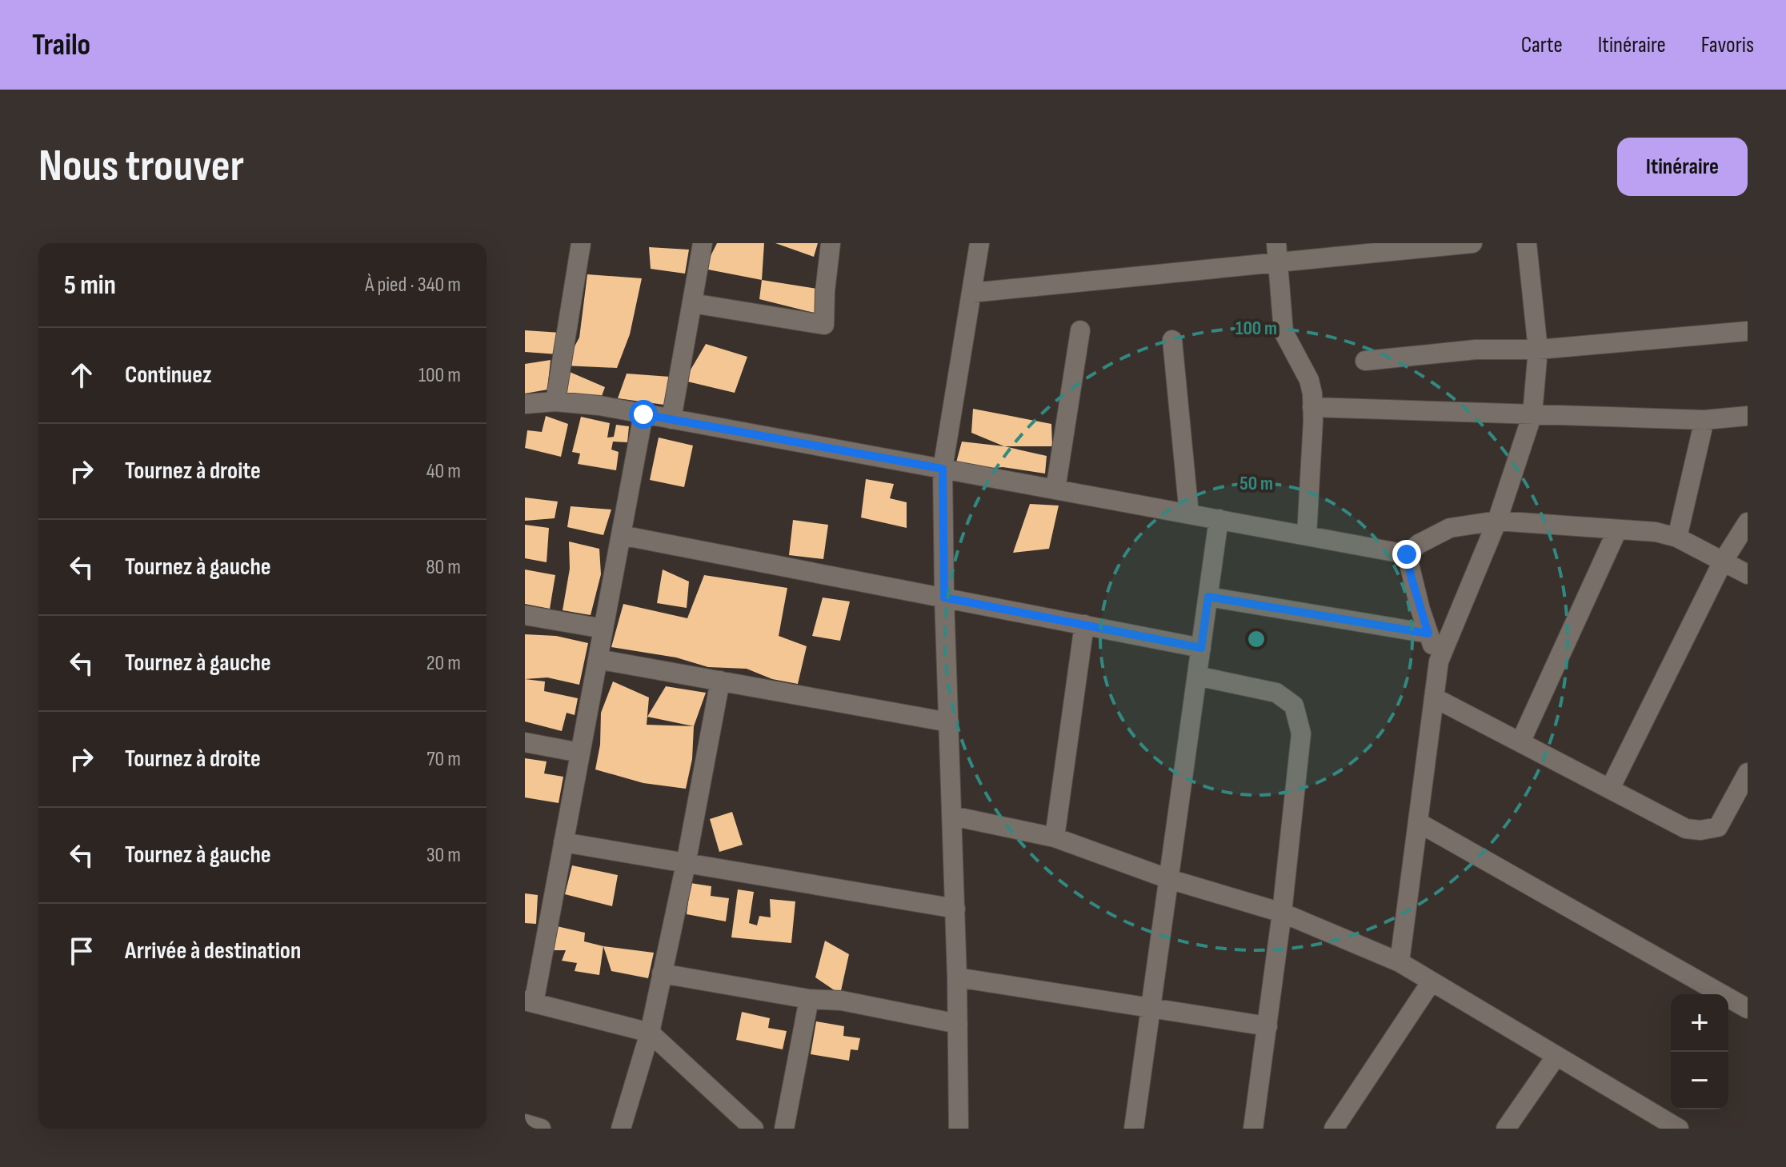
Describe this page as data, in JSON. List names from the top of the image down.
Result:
{
  "page": {
    "header": "Trailo",
    "nav": ["Carte", "Itinéraire", "Favoris"],
    "buttons": "Itinéraire",
    "title": "Nous trouver",
    "heading": ["5 min", "À pied · 340 m"],
    "list": [
      ["Continuez", "100 m"],
      ["Tournez à droite", "40 m"],
      ["Tournez à gauche", "80 m"],
      ["Tournez à gauche", "20 m"],
      ["Tournez à droite", "70 m"],
      ["Tournez à gauche", "30 m"],
      "Arrivée à destination"
    ],
    "map_buttons": ["+", "−"]
  },
  "rings": ["100 m", "50 m"]
}
